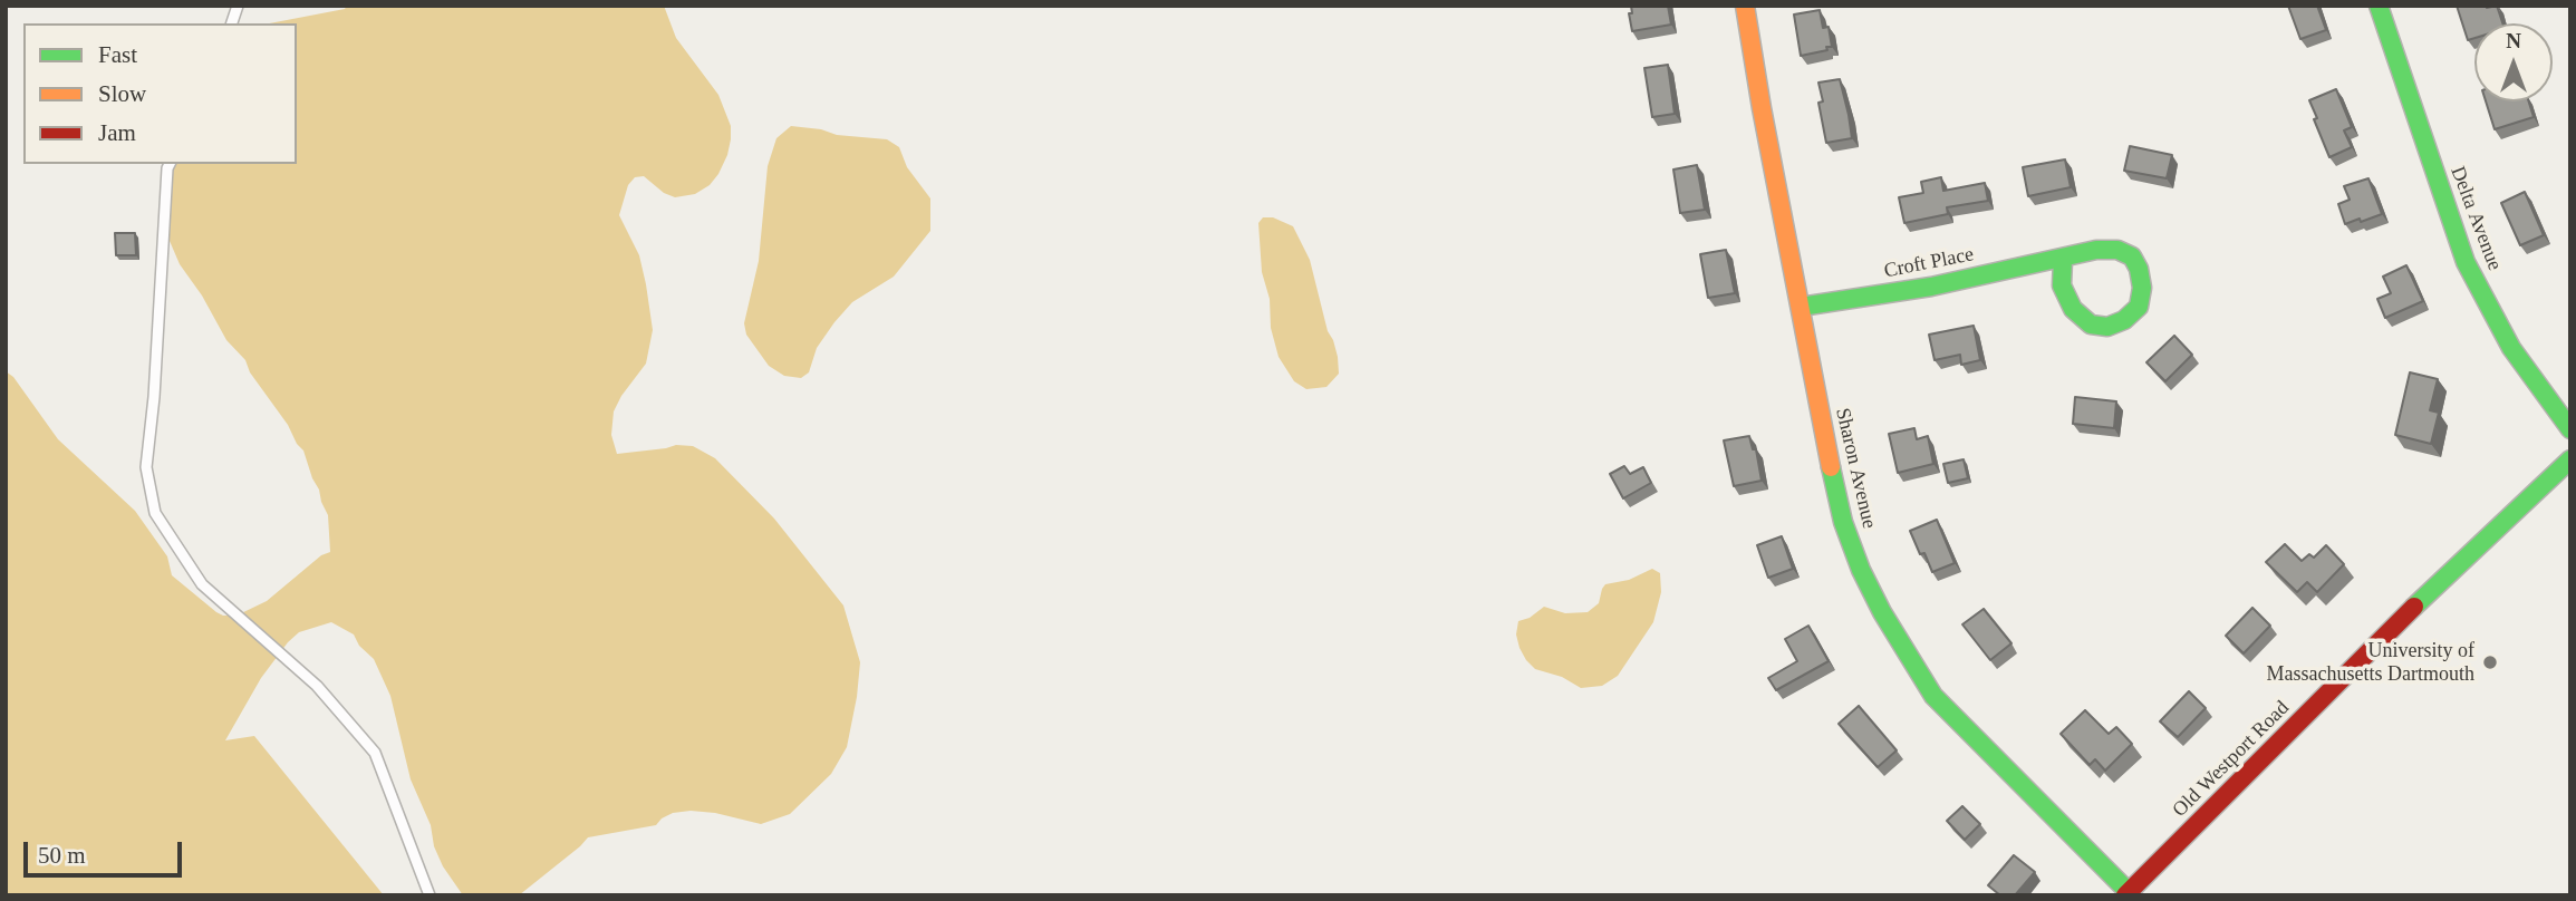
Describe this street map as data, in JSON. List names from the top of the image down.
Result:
{
  "streets": {
    "street": [
      "Delta Avenue",
      "Croft Place",
      "Sharon Avenue",
      "Old Westport Road"
    ]
  },
  "crossings": [
    ["Croft Place", "Sharon Avenue"],
    ["Sharon Avenue", "Old Westport Road"]
  ],
  "places": ["University of Massachusetts Dartmouth"],
  "legend": ["Fast", "Slow", "Jam"],
  "scale_bar": "50 m",
  "north": "top"
}
